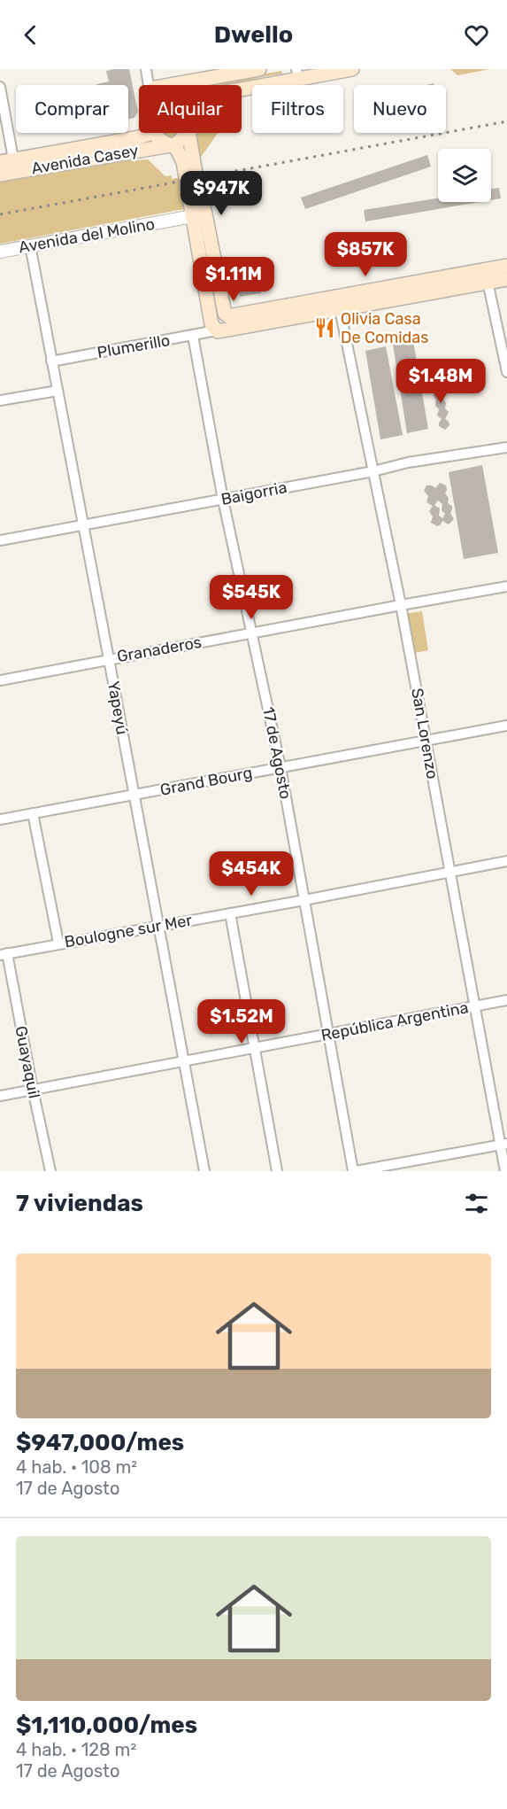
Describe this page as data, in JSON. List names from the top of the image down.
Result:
{
  "streets": {
    "main road": ["Avenida Casey"],
    "street": [
      "Avenida del Molino",
      "Plumerillo",
      "Baigorria",
      "Granaderos",
      "Yapeyú",
      "San Lorenzo",
      "17 de Agosto",
      "Grand Bourg",
      "Boulogne sur Mer",
      "República Argentina",
      "Guayaquil"
    ]
  },
  "crossings": [
    ["Avenida del Molino", "Yapeyú"],
    ["Plumerillo", "Yapeyú"],
    ["Plumerillo", "17 de Agosto"],
    ["Baigorria", "Yapeyú"],
    ["Baigorria", "San Lorenzo"],
    ["Baigorria", "17 de Agosto"],
    ["Granaderos", "Yapeyú"],
    ["Granaderos", "San Lorenzo"],
    ["Granaderos", "17 de Agosto"],
    ["Yapeyú", "Grand Bourg"],
    ["Yapeyú", "Boulogne sur Mer"],
    ["Yapeyú", "República Argentina"],
    ["San Lorenzo", "Grand Bourg"],
    ["San Lorenzo", "Boulogne sur Mer"],
    ["San Lorenzo", "República Argentina"],
    ["17 de Agosto", "Grand Bourg"],
    ["17 de Agosto", "Boulogne sur Mer"],
    ["17 de Agosto", "República Argentina"],
    ["Boulogne sur Mer", "Guayaquil"],
    ["República Argentina", "Guayaquil"]
  ],
  "places": {
    "restaurant": ["Olivia Casa De Comidas"]
  },
  "page": {
    "header": "Dwello",
    "chip": [
      "Comprar",
      "Alquilar",
      "Filtros",
      "Nuevo"
    ],
    "price": [
      "$947K",
      "$857K",
      "$1.11M",
      "$1.48M",
      "$545K",
      "$454K",
      "$1.52M"
    ],
    "heading": "7 viviendas",
    "list": [
      {
        "name": "$947,000/mes",
        "note": "4 hab. · 108 m² · 17 de Agosto"
      },
      {
        "name": "$1,110,000/mes",
        "note": "4 hab. · 128 m² · 17 de Agosto"
      }
    ]
  }
}
